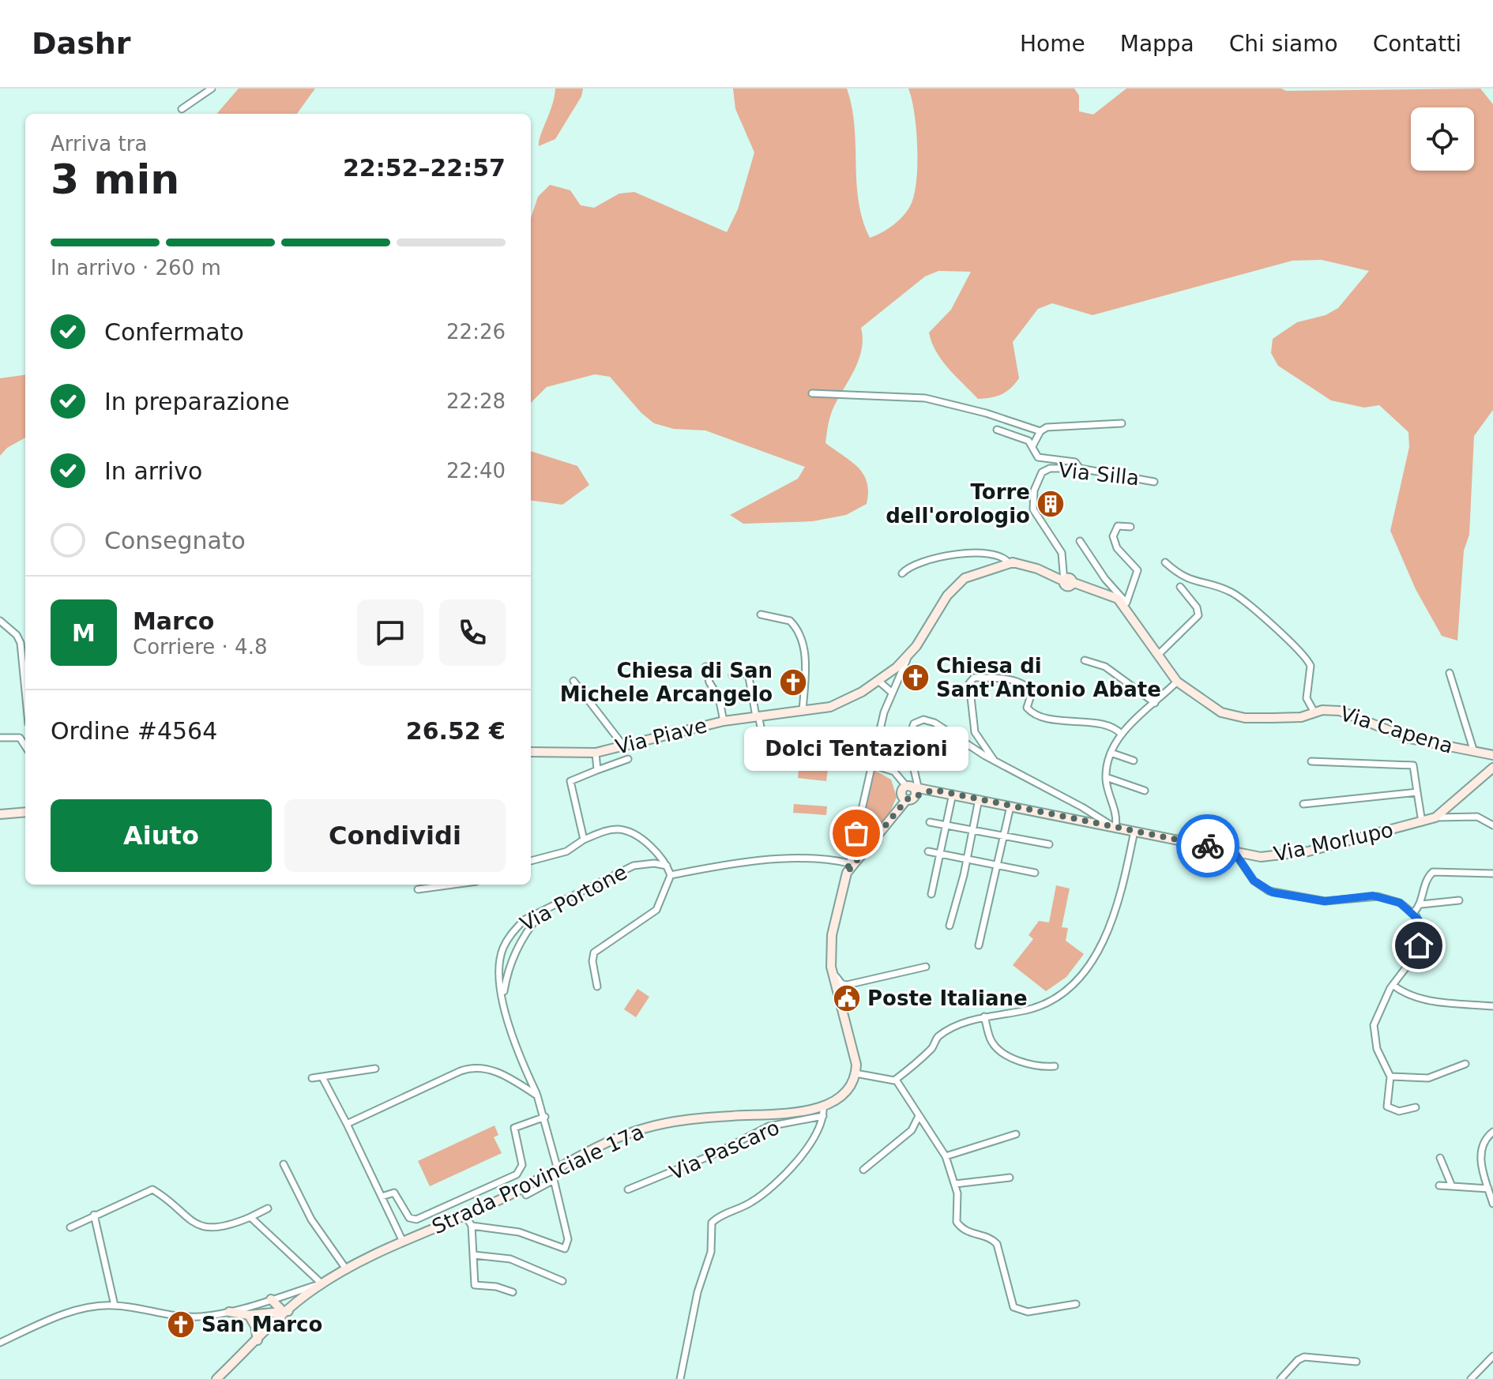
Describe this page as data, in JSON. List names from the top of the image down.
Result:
{
  "streets": {
    "main road": [
      "Via Capena",
      "Via Piave",
      "Via Morlupo",
      "Strada Provinciale 17a"
    ],
    "street": ["Via Silla", "Via Portone", "Via Pascaro"]
  },
  "crossings": [
    ["Via Portone", "Strada Provinciale 17a"],
    ["Via Pascaro", "Strada Provinciale 17a"]
  ],
  "places": {
    "building": ["Torre dell'orologio"],
    "church": ["Chiesa di Sant'Antonio Abate", "Chiesa di San Michele Arcangelo", "San Marco"],
    "other": ["Dolci Tentazioni"],
    "public building": ["Poste Italiane"]
  },
  "page": {
    "header": "Dashr",
    "nav": [
      "Home",
      "Mappa",
      "Chi siamo",
      "Contatti"
    ],
    "heading": ["3 min", "Arriva tra", "22:52–22:57"],
    "panel": [
      "Marco",
      "Corriere · 4.8",
      "Ordine #4564",
      "26.52 €"
    ],
    "bar": "In arrivo · 260 m",
    "list": [
      ["Confermato", "22:26"],
      ["In preparazione", "22:28"],
      ["In arrivo", "22:40"],
      "Consegnato"
    ],
    "round": "M",
    "bubble": "Dolci Tentazioni",
    "buttons": ["Aiuto", "Condividi"]
  }
}
